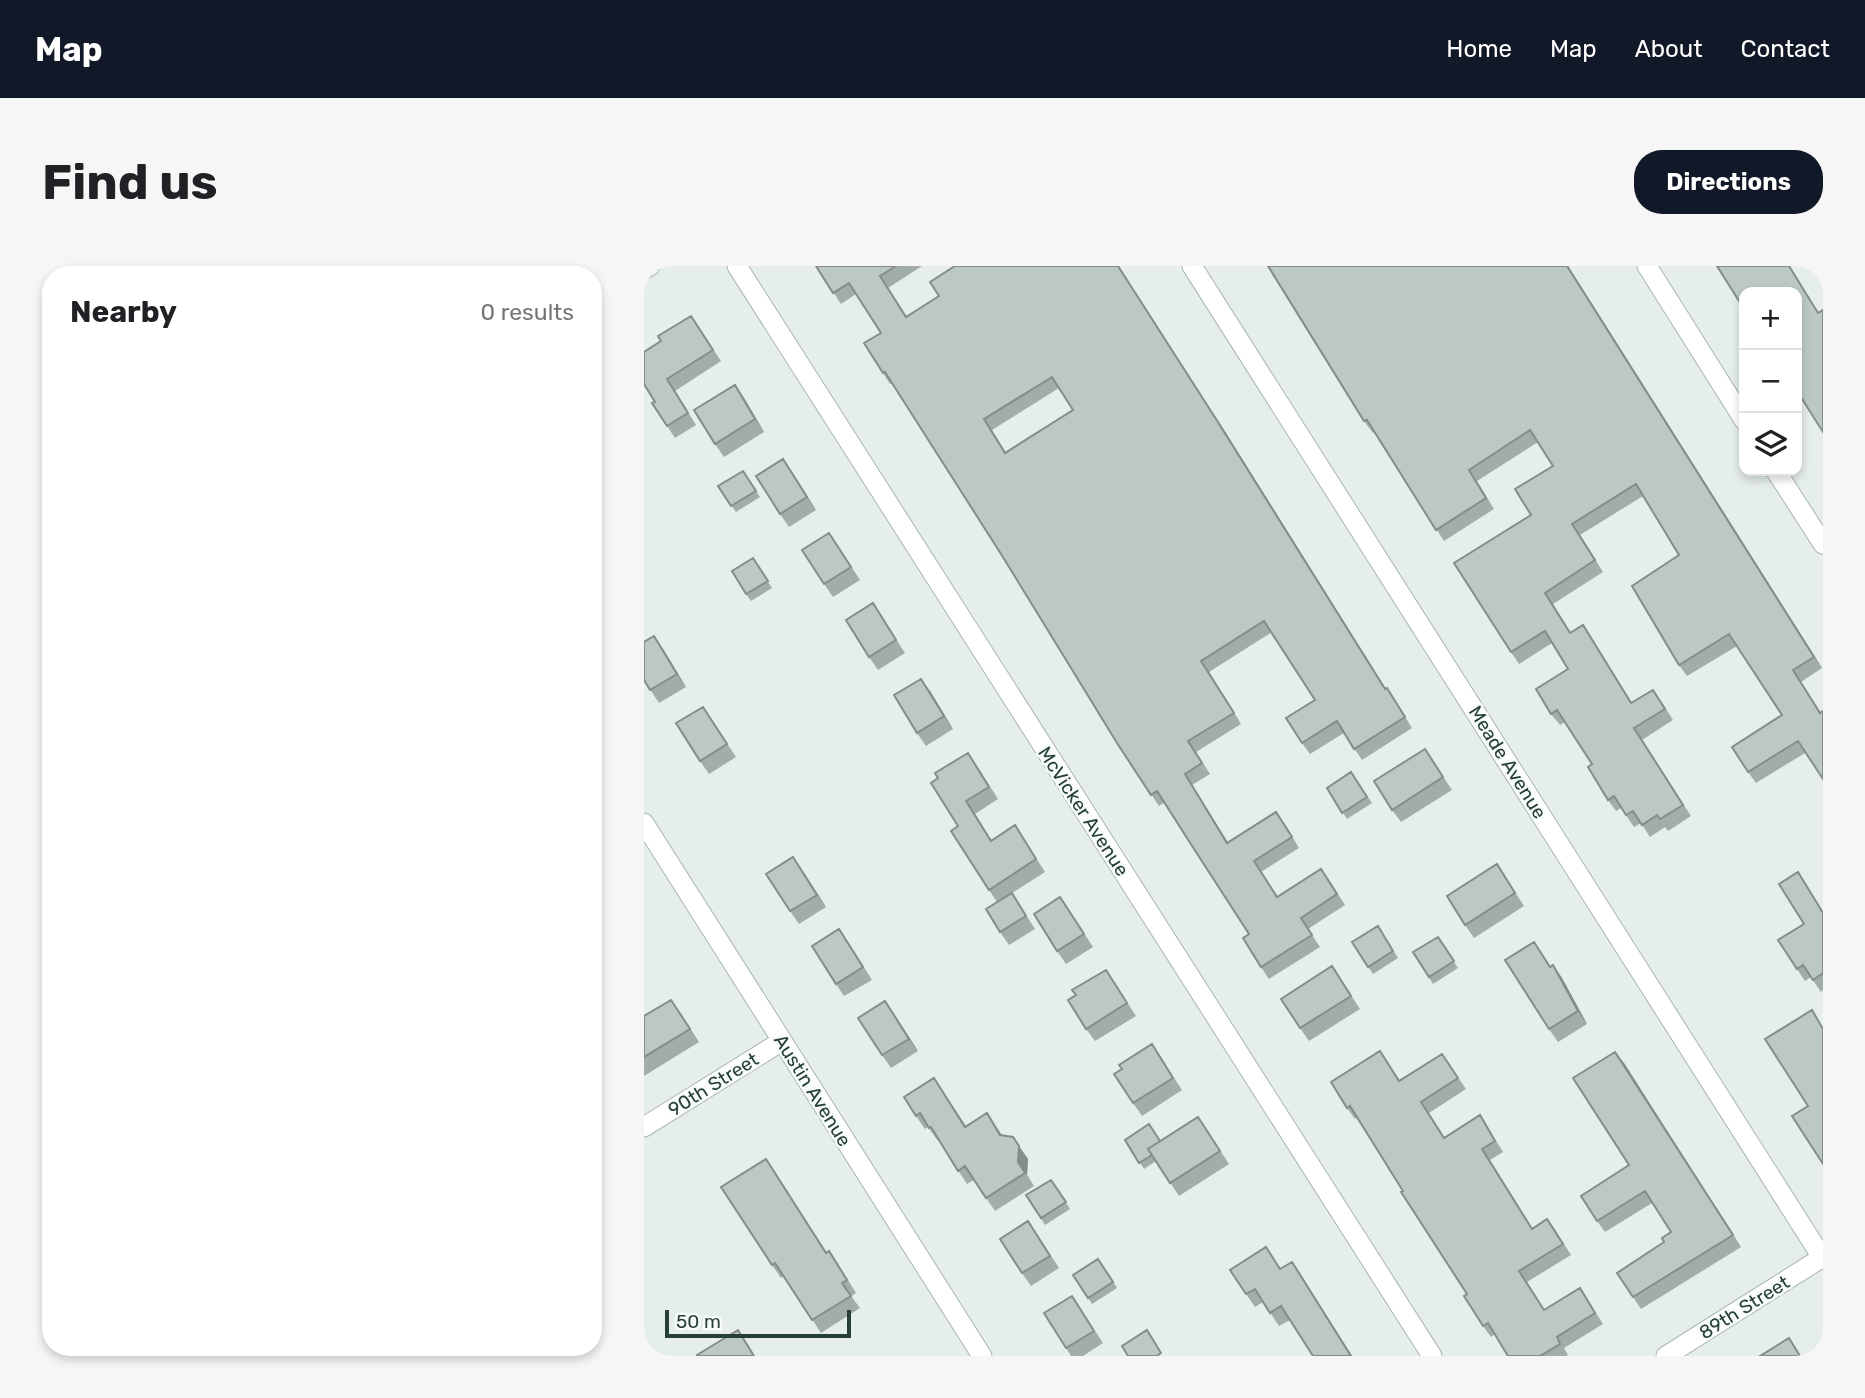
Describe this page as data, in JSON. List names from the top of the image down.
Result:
{
  "streets": {
    "street": [
      "Meade Avenue",
      "McVicker Avenue",
      "90th Street",
      "Austin Avenue",
      "89th Street"
    ]
  },
  "crossings": [
    ["Meade Avenue", "89th Street"],
    ["90th Street", "Austin Avenue"]
  ],
  "scale_bar": "50 m",
  "page": {
    "header": "Map",
    "nav": [
      "Home",
      "Map",
      "About",
      "Contact"
    ],
    "buttons": "Directions",
    "title": "Find us",
    "heading": ["Nearby", "0 results"],
    "map_buttons": ["+", "−"],
    "scale": "50 m"
  }
}
